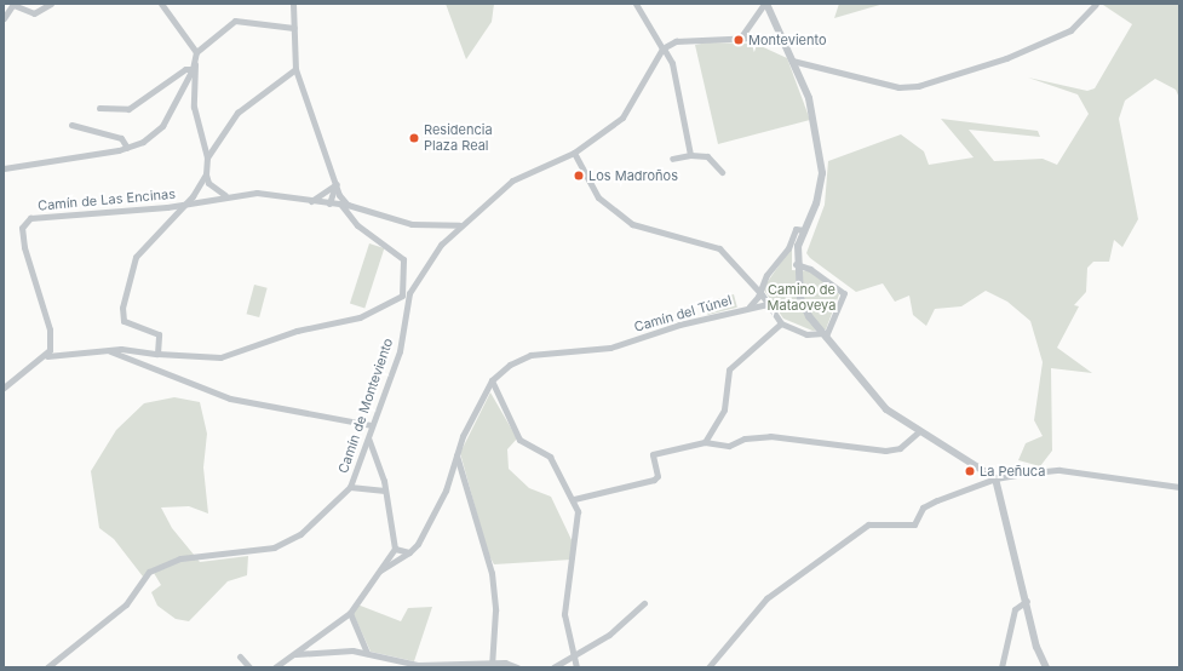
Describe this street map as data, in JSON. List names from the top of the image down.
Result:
{
  "streets": {
    "street": ["Camín de Las Encinas", "Camín del Túnel", "Camín de Monteviento"]
  },
  "crossings": [
    ["Camín de Las Encinas", "Camín de Monteviento"]
  ],
  "parks": ["Camino de Mataoveya"],
  "places": [
    "Monteviento",
    "Residencia Plaza Real",
    "Los Madroños",
    "La Peñuca"
  ]
}
